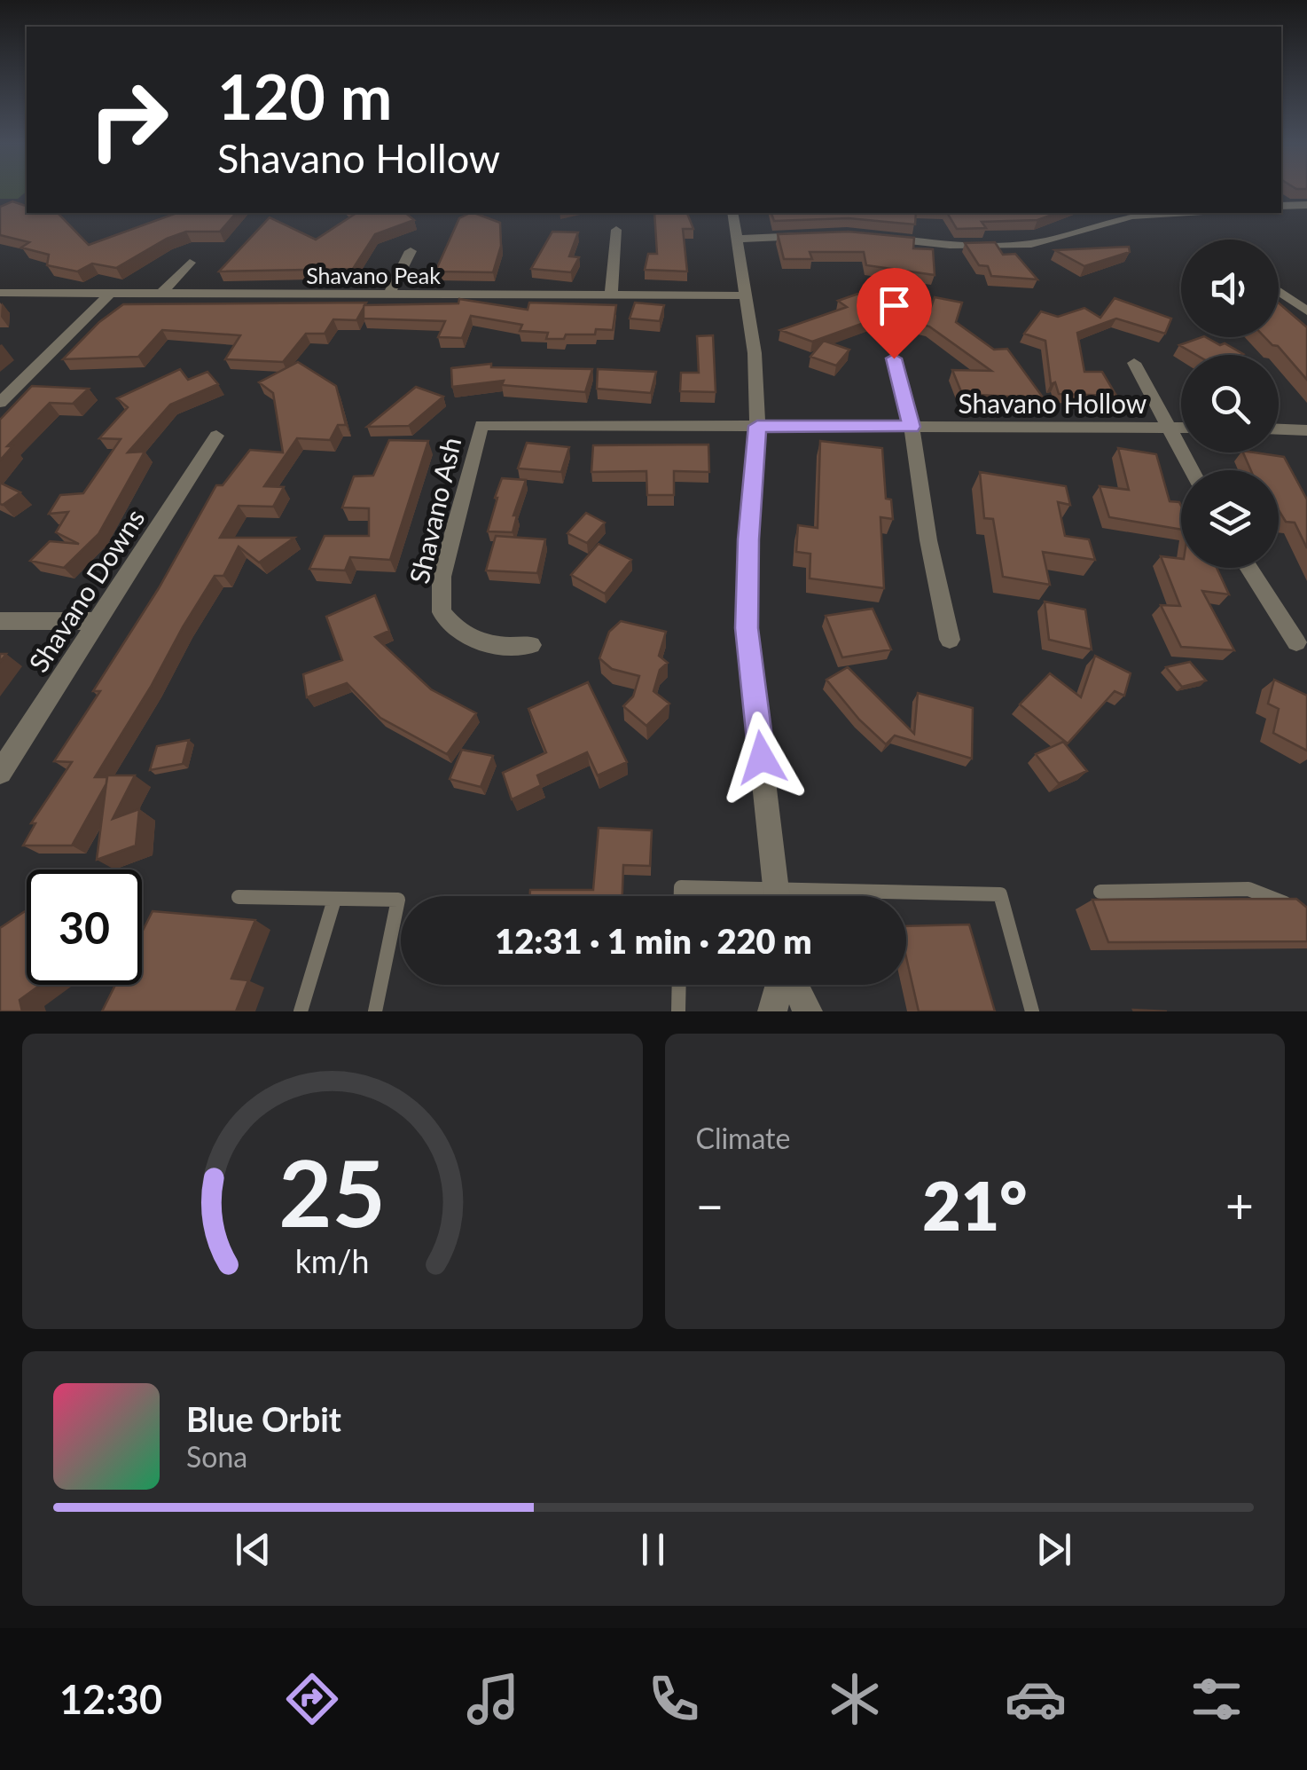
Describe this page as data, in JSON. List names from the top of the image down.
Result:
{
  "streets": {
    "street": [
      "Shavano Peak",
      "Shavano Hollow",
      "Shavano Ash",
      "Shavano Downs"
    ]
  },
  "crossings": [
    ["Shavano Hollow", "Shavano Ash"]
  ],
  "page": {
    "turn": ["120 m", "Shavano Hollow"],
    "limit": "30",
    "trip": "12:31 · 1 min · 220 m",
    "tile": "Climate",
    "heat": ["−", "21°", "+"],
    "song": ["Blue Orbit", "Sona"],
    "tabs": "12:30",
    "gauge": ["25", "km/h"]
  }
}
